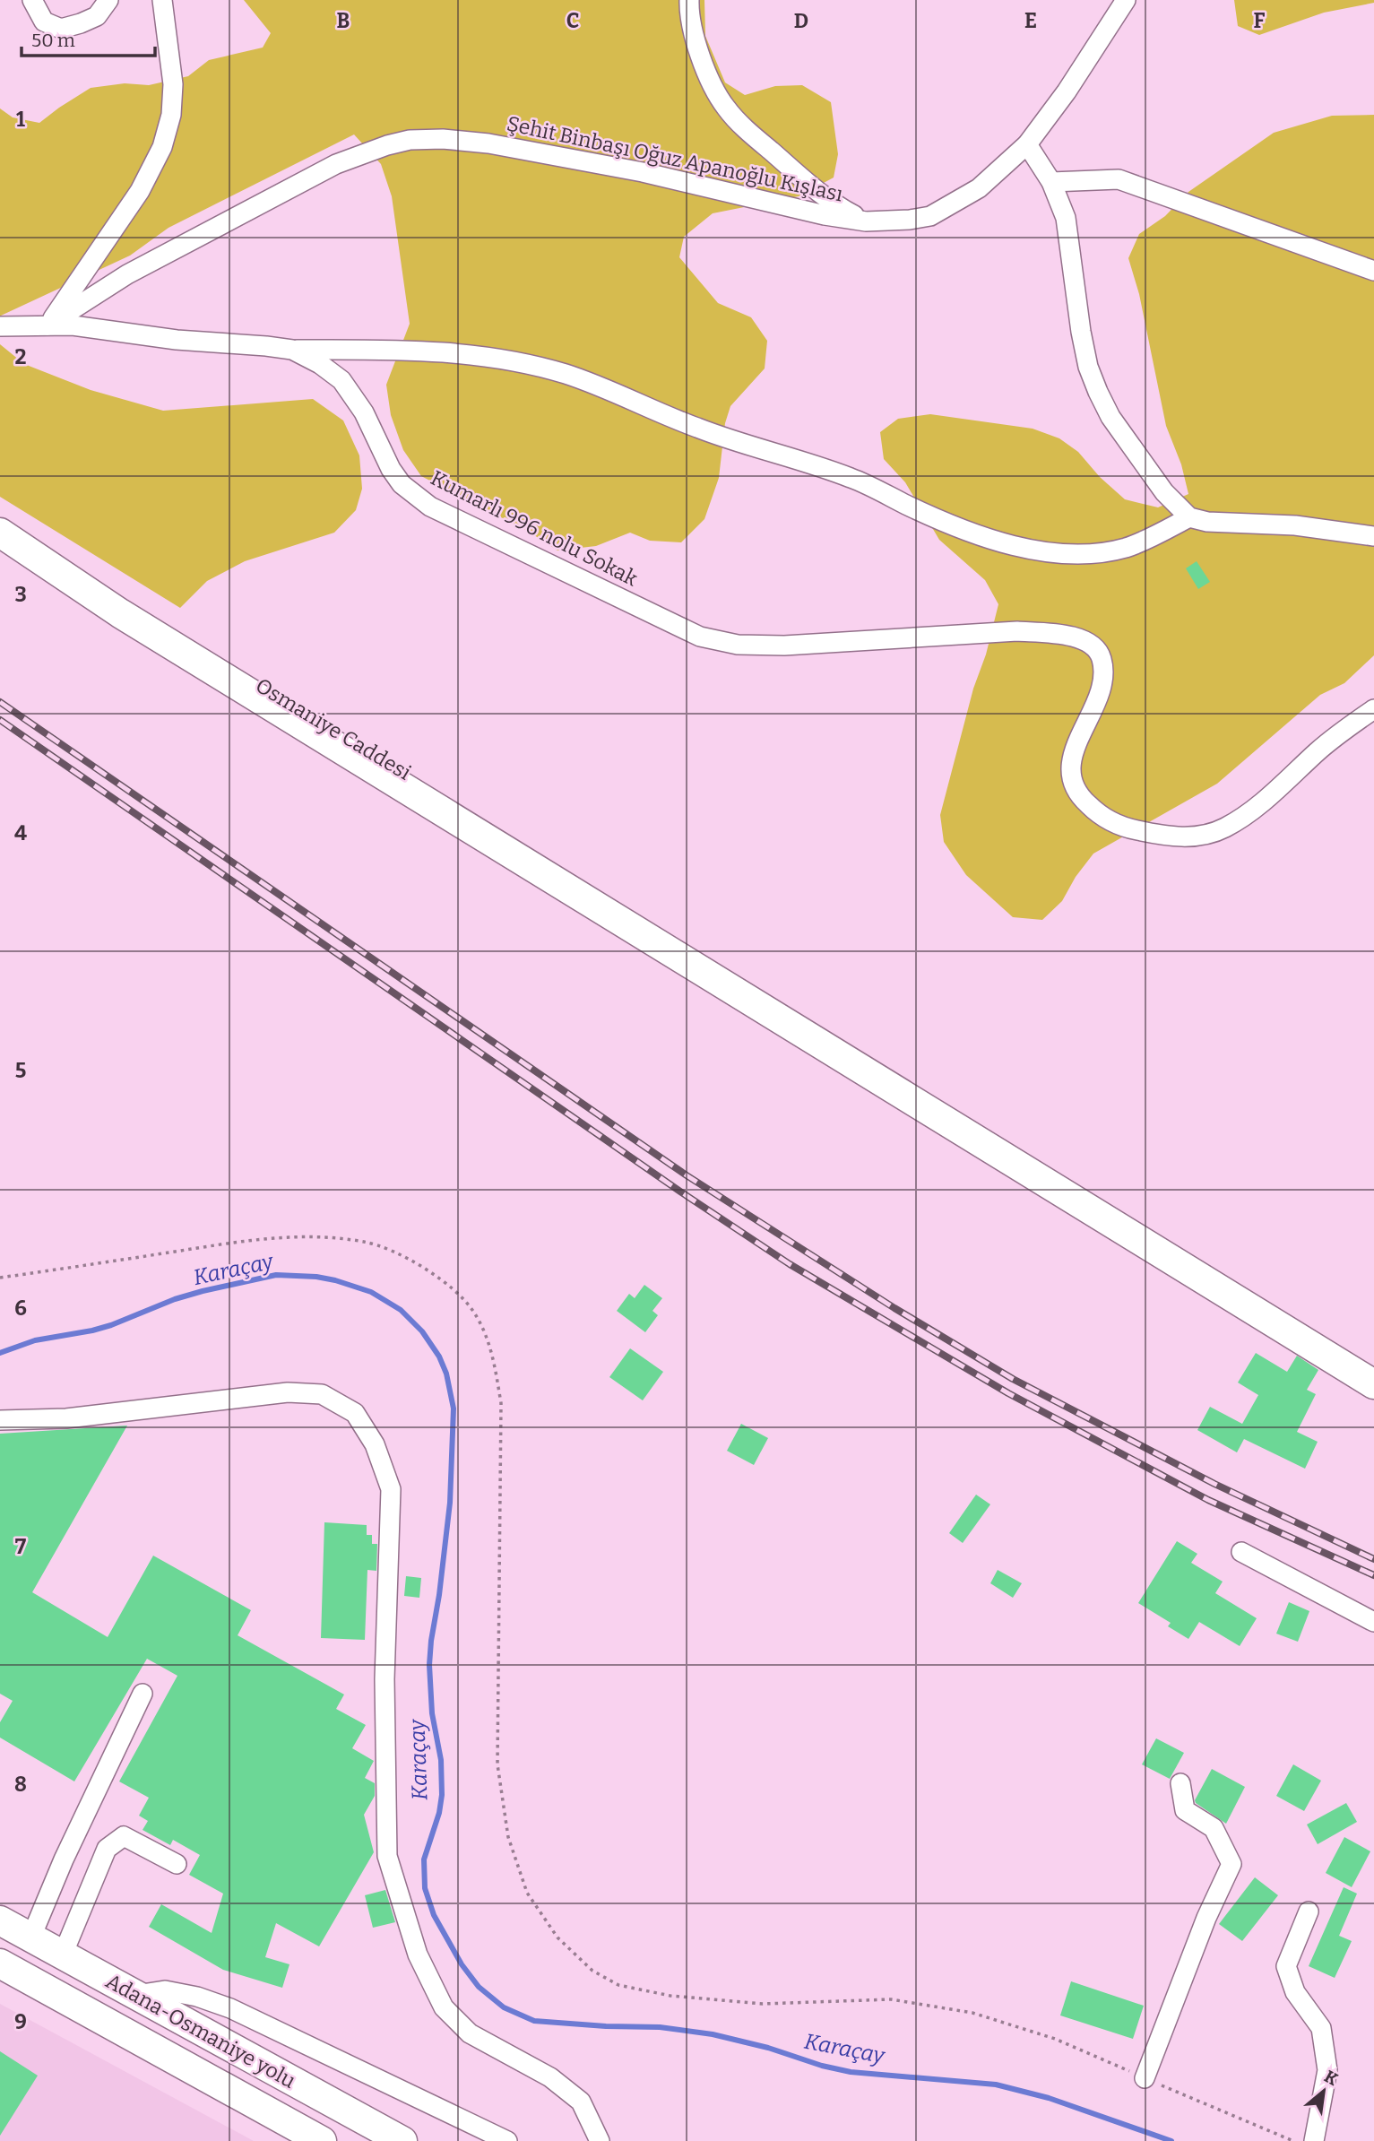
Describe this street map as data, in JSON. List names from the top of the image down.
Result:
{
  "streets": {
    "highway": ["Osmaniye Caddesi", "Adana-Osmaniye yolu"],
    "street": ["Şehit Binbaşı Oğuz Apanoğlu Kışlası", "Kumarlı 996 nolu Sokak"]
  },
  "crossings": [
    ["Şehit Binbaşı Oğuz Apanoğlu Kışlası", "Kumarlı 996 nolu Sokak"]
  ],
  "water": ["Karaçay"],
  "scale_bar": "50 m",
  "north": "top right",
  "grid": {
    "columns": [
      "B",
      "C",
      "D",
      "E",
      "F"
    ],
    "rows": [
      "1",
      "2",
      "3",
      "4",
      "5",
      "6",
      "7",
      "8",
      "9"
    ]
  }
}
